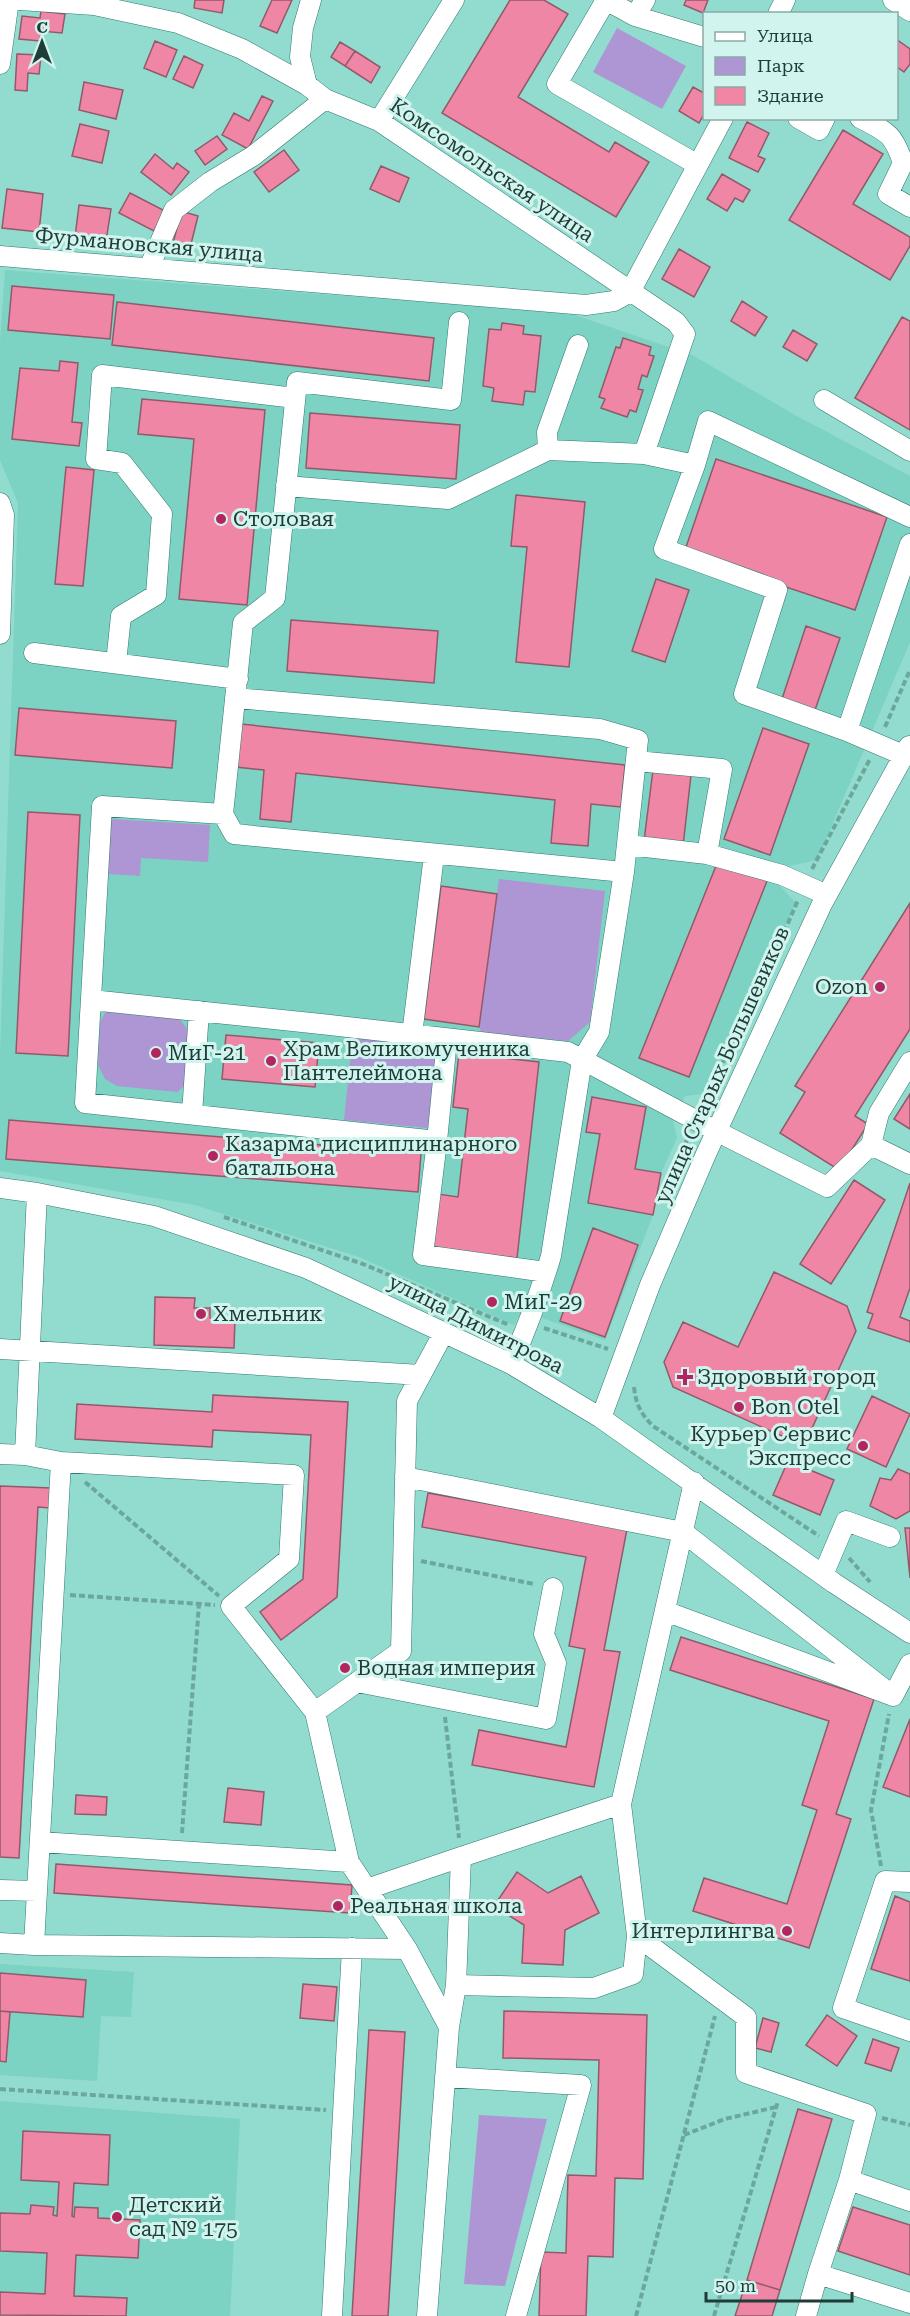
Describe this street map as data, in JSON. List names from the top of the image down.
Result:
{
  "streets": {
    "street": [
      "Комсомольская улица",
      "Фурмановская улица",
      "улица Старых Большевиков",
      "улица Димитрова"
    ]
  },
  "crossings": [
    ["Комсомольская улица", "Фурмановская улица"],
    ["улица Старых Большевиков", "улица Димитрова"]
  ],
  "places": {
    "other": [
      "Столовая",
      "Ozon",
      "МиГ-21",
      "Храм Великомученика Пантелеймона",
      "Казарма дисциплинарного батальона",
      "МиГ-29",
      "Хмельник",
      "Bon Otel",
      "Курьер Сервис Экспресс",
      "Водная империя",
      "Реальная школа",
      "Интерлингва",
      "Детский сад № 175"
    ],
    "health": ["Здоровый город"]
  },
  "legend": ["Улица", "Парк", "Здание"],
  "scale_bar": "50 m",
  "north": "top"
}
